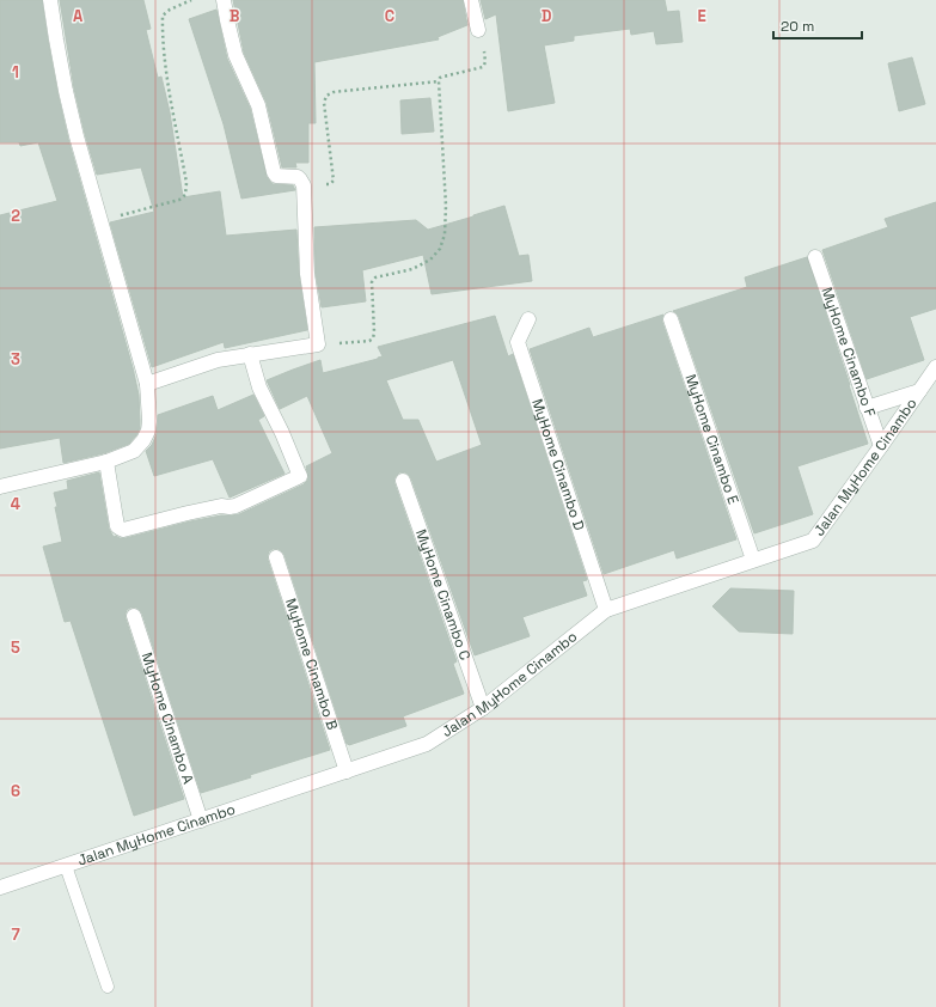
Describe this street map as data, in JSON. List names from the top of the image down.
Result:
{
  "streets": {
    "street": [
      "MyHome Cinambo F",
      "MyHome Cinambo E",
      "MyHome Cinambo D",
      "Jalan MyHome Cinambo",
      "MyHome Cinambo C",
      "MyHome Cinambo B",
      "MyHome Cinambo A"
    ]
  },
  "crossings": [
    ["MyHome Cinambo F", "Jalan MyHome Cinambo"],
    ["MyHome Cinambo E", "Jalan MyHome Cinambo"],
    ["MyHome Cinambo D", "Jalan MyHome Cinambo"],
    ["Jalan MyHome Cinambo", "MyHome Cinambo C"],
    ["Jalan MyHome Cinambo", "MyHome Cinambo B"],
    ["Jalan MyHome Cinambo", "MyHome Cinambo A"]
  ],
  "scale_bar": "20 m",
  "grid": {
    "columns": [
      "A",
      "B",
      "C",
      "D",
      "E"
    ],
    "rows": [
      "1",
      "2",
      "3",
      "4",
      "5",
      "6",
      "7"
    ]
  }
}
